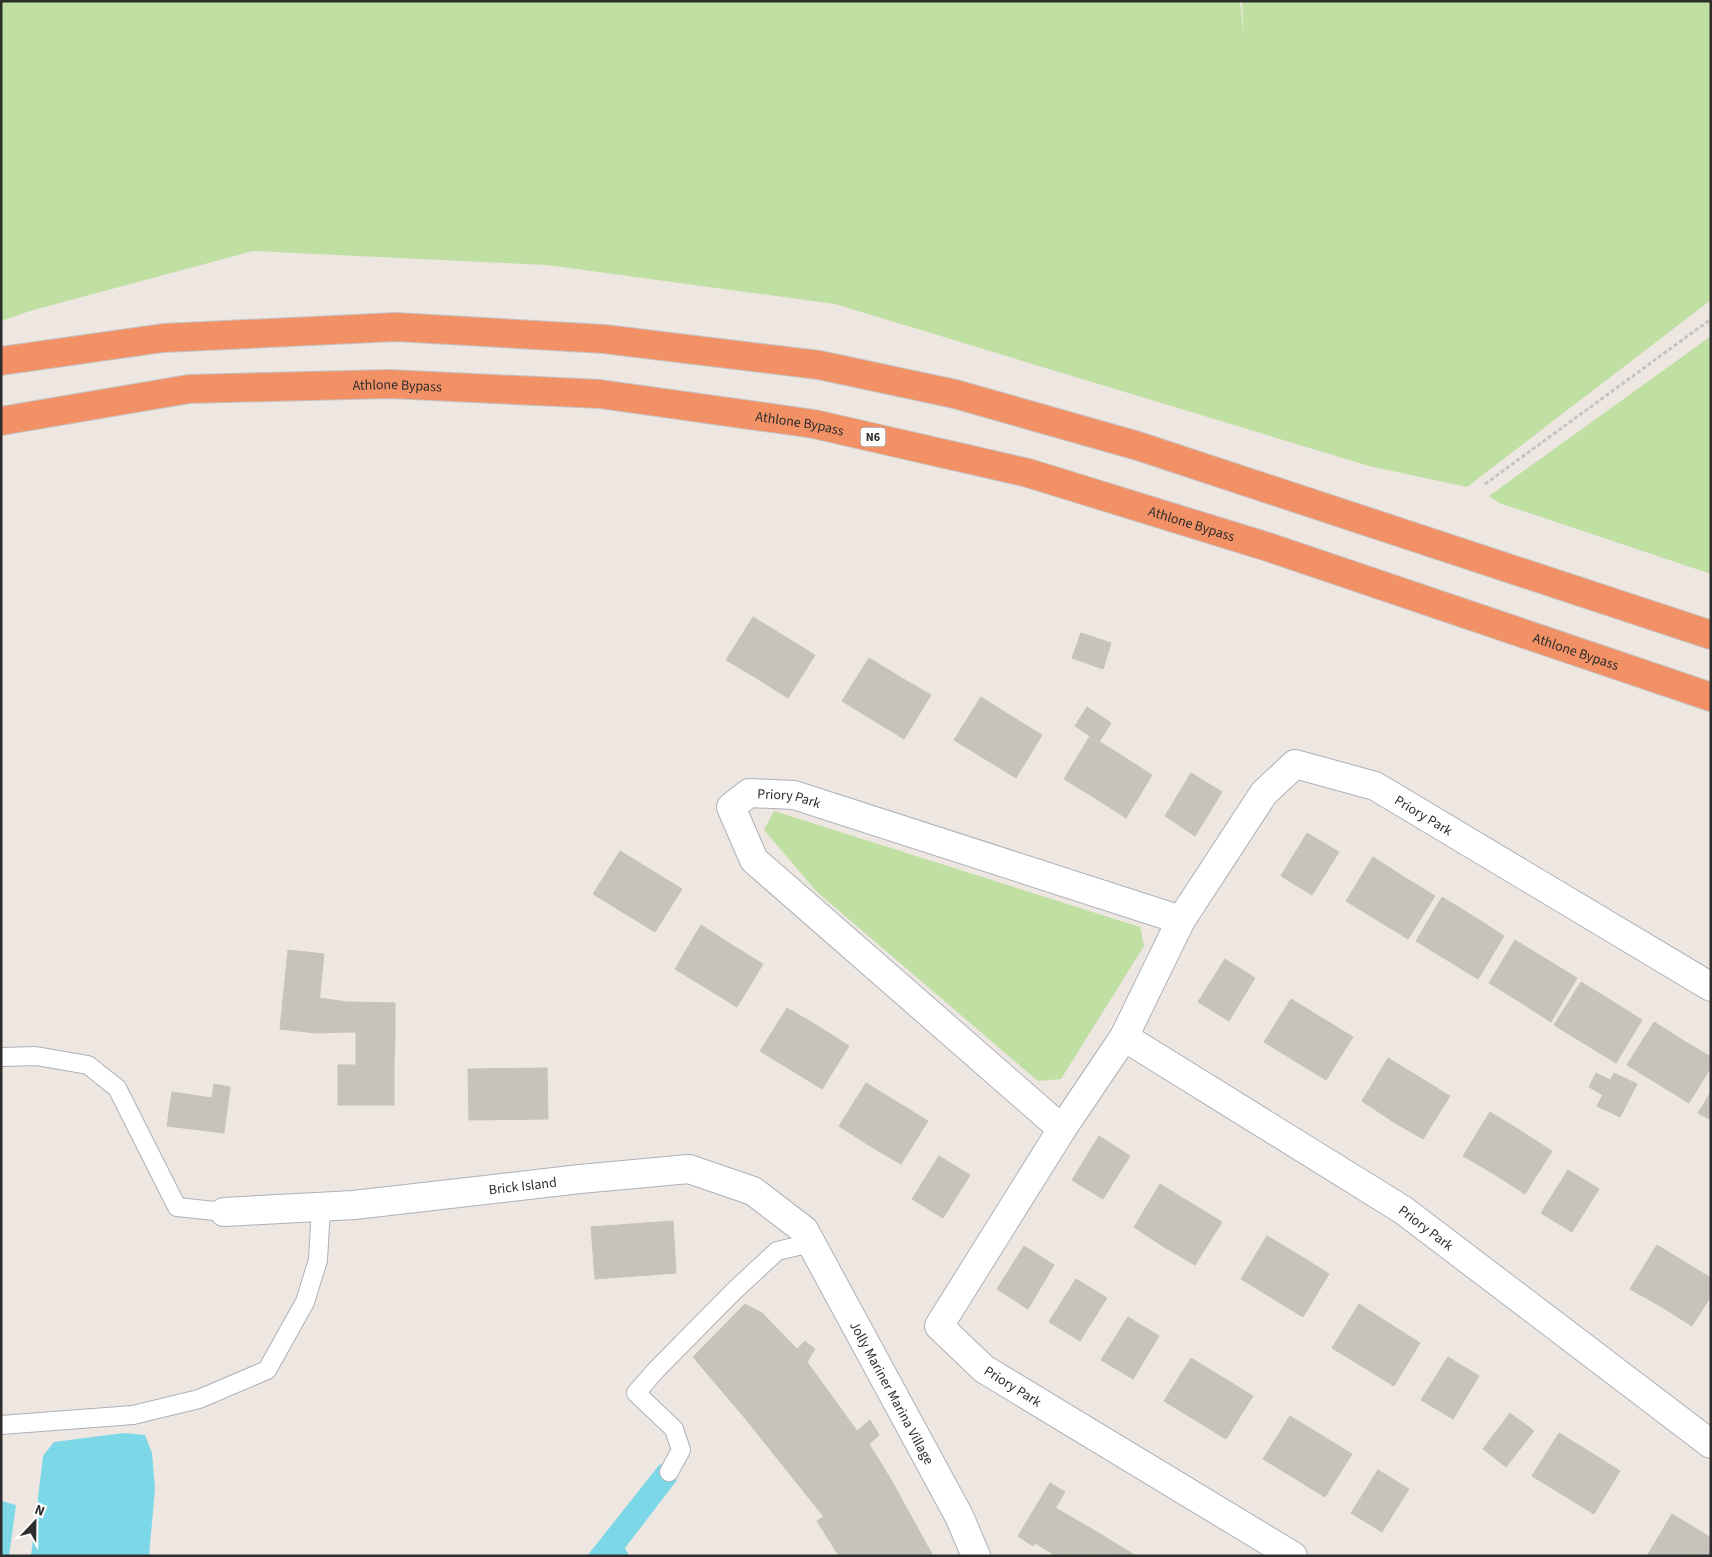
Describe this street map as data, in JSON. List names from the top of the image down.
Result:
{
  "streets": {
    "highway": ["Athlone Bypass", "N6"],
    "street": ["Priory Park", "Brick Island", "Jolly Mariner Marina Village"]
  },
  "crossings": [
    ["Brick Island", "Jolly Mariner Marina Village"]
  ],
  "north": "top"
}
